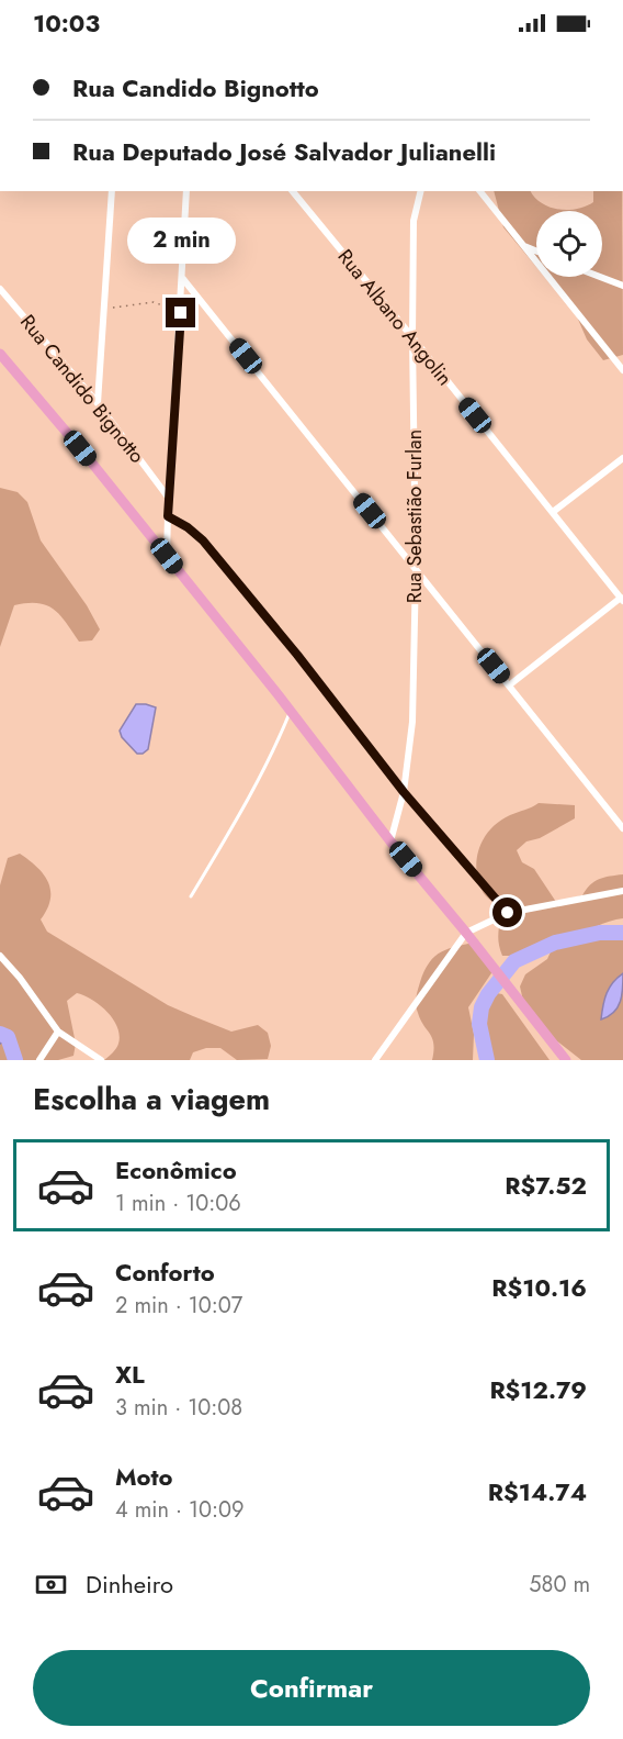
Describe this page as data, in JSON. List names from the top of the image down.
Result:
{
  "streets": {
    "street": ["Rua Albano Angolin", "Rua Candido Bignotto", "Rua Sebastião Furlan"]
  },
  "crossings": [
    ["Rua Albano Angolin", "Rua Sebastião Furlan"]
  ],
  "page": {
    "status": "10:03",
    "banner": ["Rua Candido Bignotto", "Rua Deputado José Salvador Julianelli"],
    "bubble": "2 min",
    "heading": "Escolha a viagem",
    "list": [
      {
        "name": "Econômico",
        "note": "1 min · 10:06",
        "value": "R$7.52"
      },
      {
        "name": "Conforto",
        "note": "2 min · 10:07",
        "value": "R$10.16"
      },
      {
        "name": "XL",
        "note": "3 min · 10:08",
        "value": "R$12.79"
      },
      {
        "name": "Moto",
        "note": "4 min · 10:09",
        "value": "R$14.74"
      }
    ],
    "pay": ["Dinheiro", "580 m"],
    "buttons": "Confirmar"
  }
}
